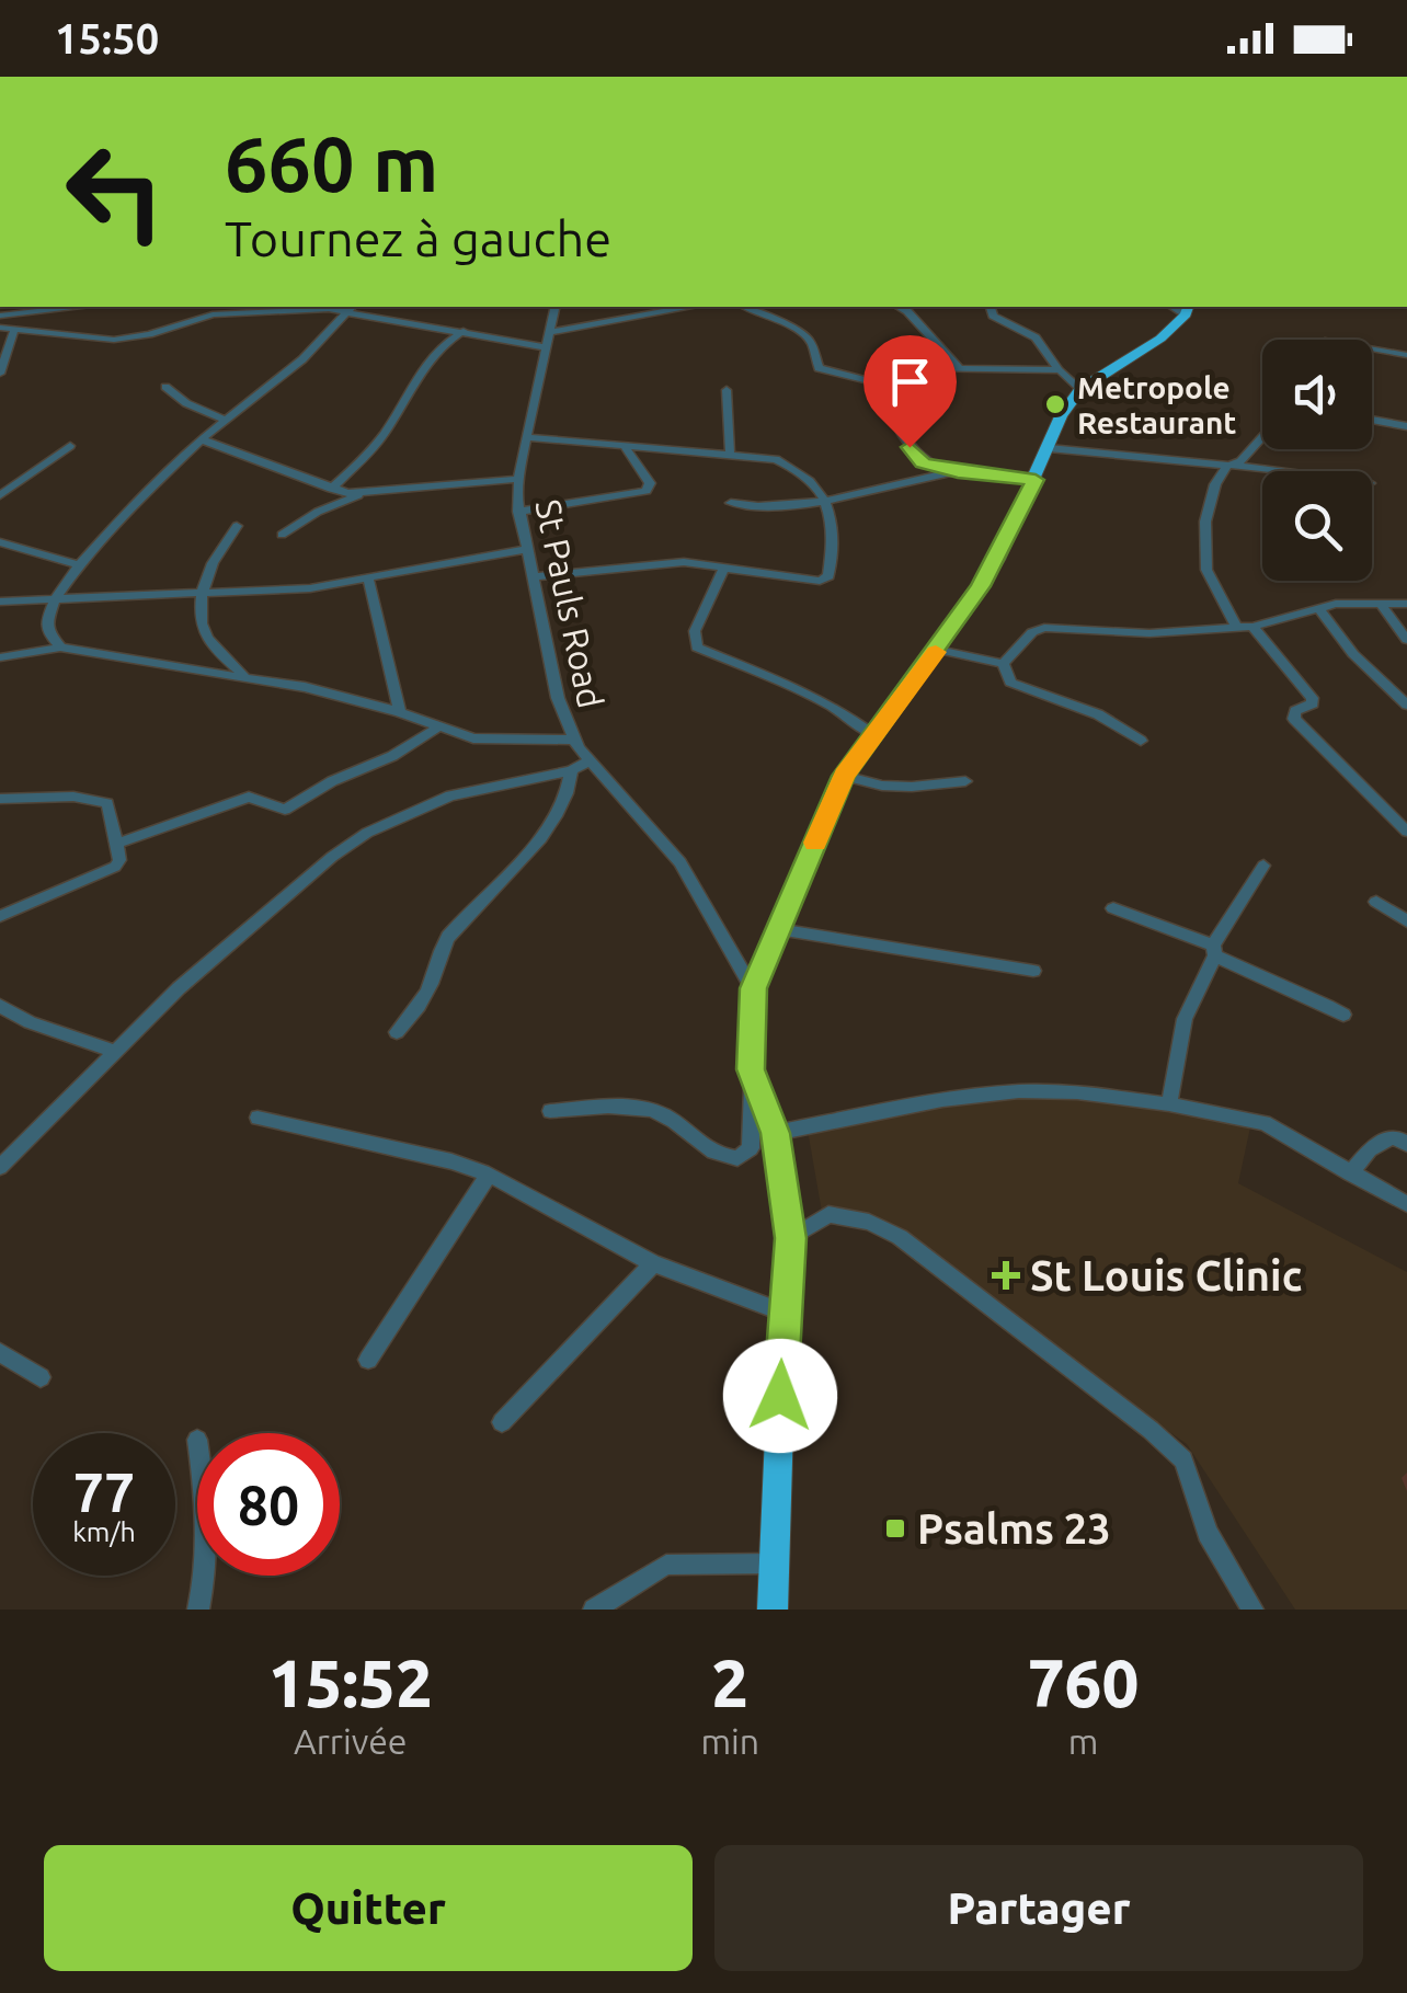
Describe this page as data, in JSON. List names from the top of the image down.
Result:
{
  "streets": {
    "street": ["St Pauls Road"]
  },
  "places": {
    "other": ["Metropole Restaurant"],
    "health": ["St Louis Clinic"],
    "transit": ["Psalms 23"]
  },
  "page": {
    "status": "15:50",
    "turn": ["660 m", "Tournez à gauche"],
    "speed": "77 km/h",
    "limit": "80",
    "eta": [
      "15:52",
      "Arrivée",
      "2",
      "min",
      "760",
      "m"
    ],
    "buttons": ["Quitter", "Partager"]
  }
}
